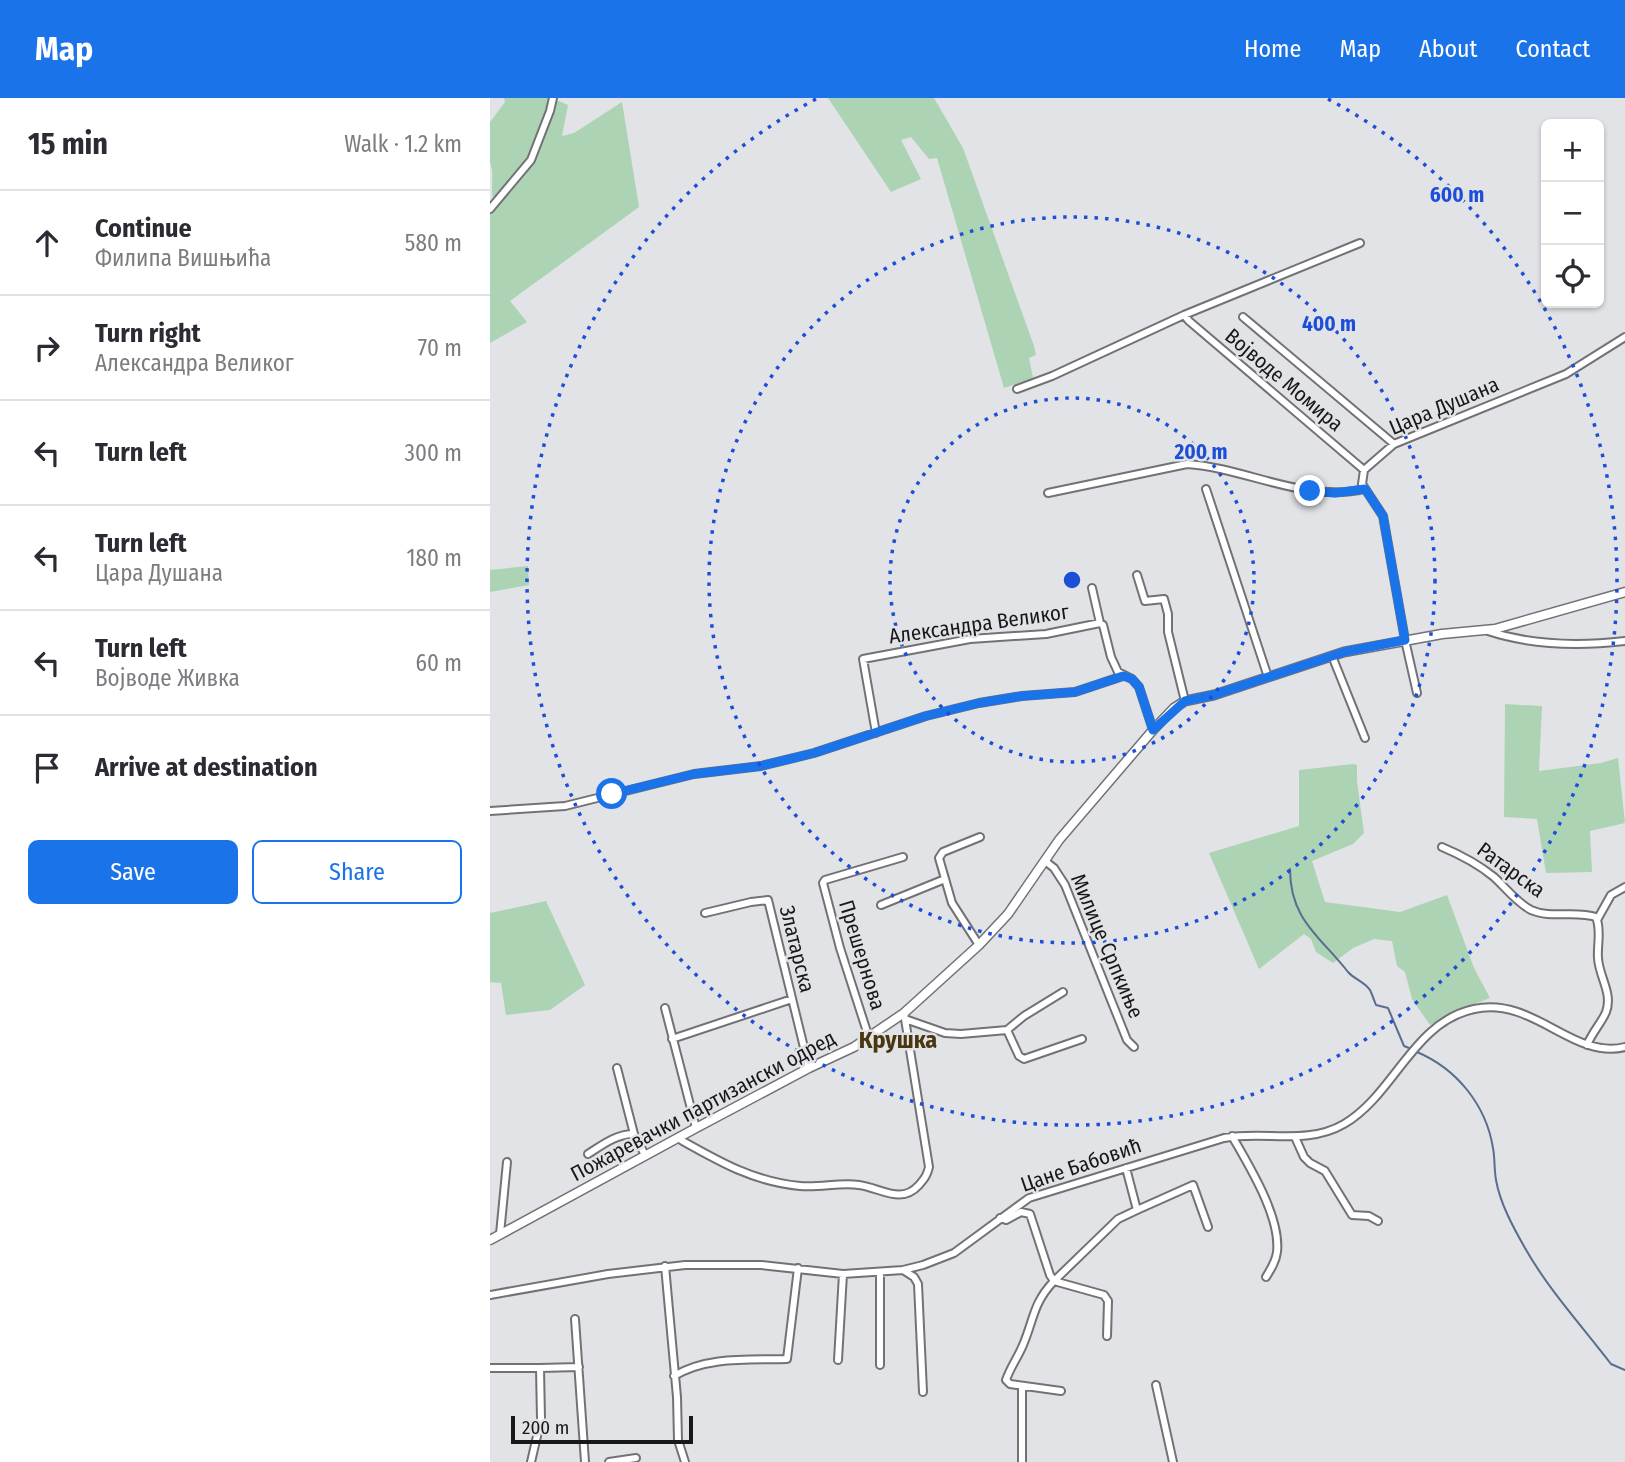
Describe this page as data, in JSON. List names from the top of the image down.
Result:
{
  "streets": {
    "street": [
      "Војводе Момира",
      "Цара Душана",
      "Александра Великог",
      "Ратарска",
      "Милице Српкиње",
      "Златарска",
      "Прешернова",
      "Пожаревачки партизански одред",
      "Цане Бабовић"
    ]
  },
  "crossings": [
    ["Војводе Момира", "Цара Душана"],
    ["Александра Великог", "Пожаревачки партизански одред"],
    ["Милице Српкиње", "Пожаревачки партизански одред"],
    ["Златарска", "Пожаревачки партизански одред"],
    ["Прешернова", "Пожаревачки партизански одред"]
  ],
  "districts": ["Крушка"],
  "scale_bar": "200 m",
  "page": {
    "header": "Map",
    "nav": [
      "Home",
      "Map",
      "About",
      "Contact"
    ],
    "heading": ["15 min", "Walk · 1.2 km"],
    "map_buttons": ["+", "−"],
    "list": [
      ["Continue", "Филипа Вишњића", "580 m"],
      ["Turn right", "Александра Великог", "70 m"],
      ["Turn left", "300 m"],
      ["Turn left", "Цара Душана", "180 m"],
      ["Turn left", "Војводе Живка", "60 m"],
      "Arrive at destination"
    ],
    "buttons": ["Save", "Share"],
    "scale": "200 m"
  },
  "rings": ["600 m", "400 m", "200 m"]
}
